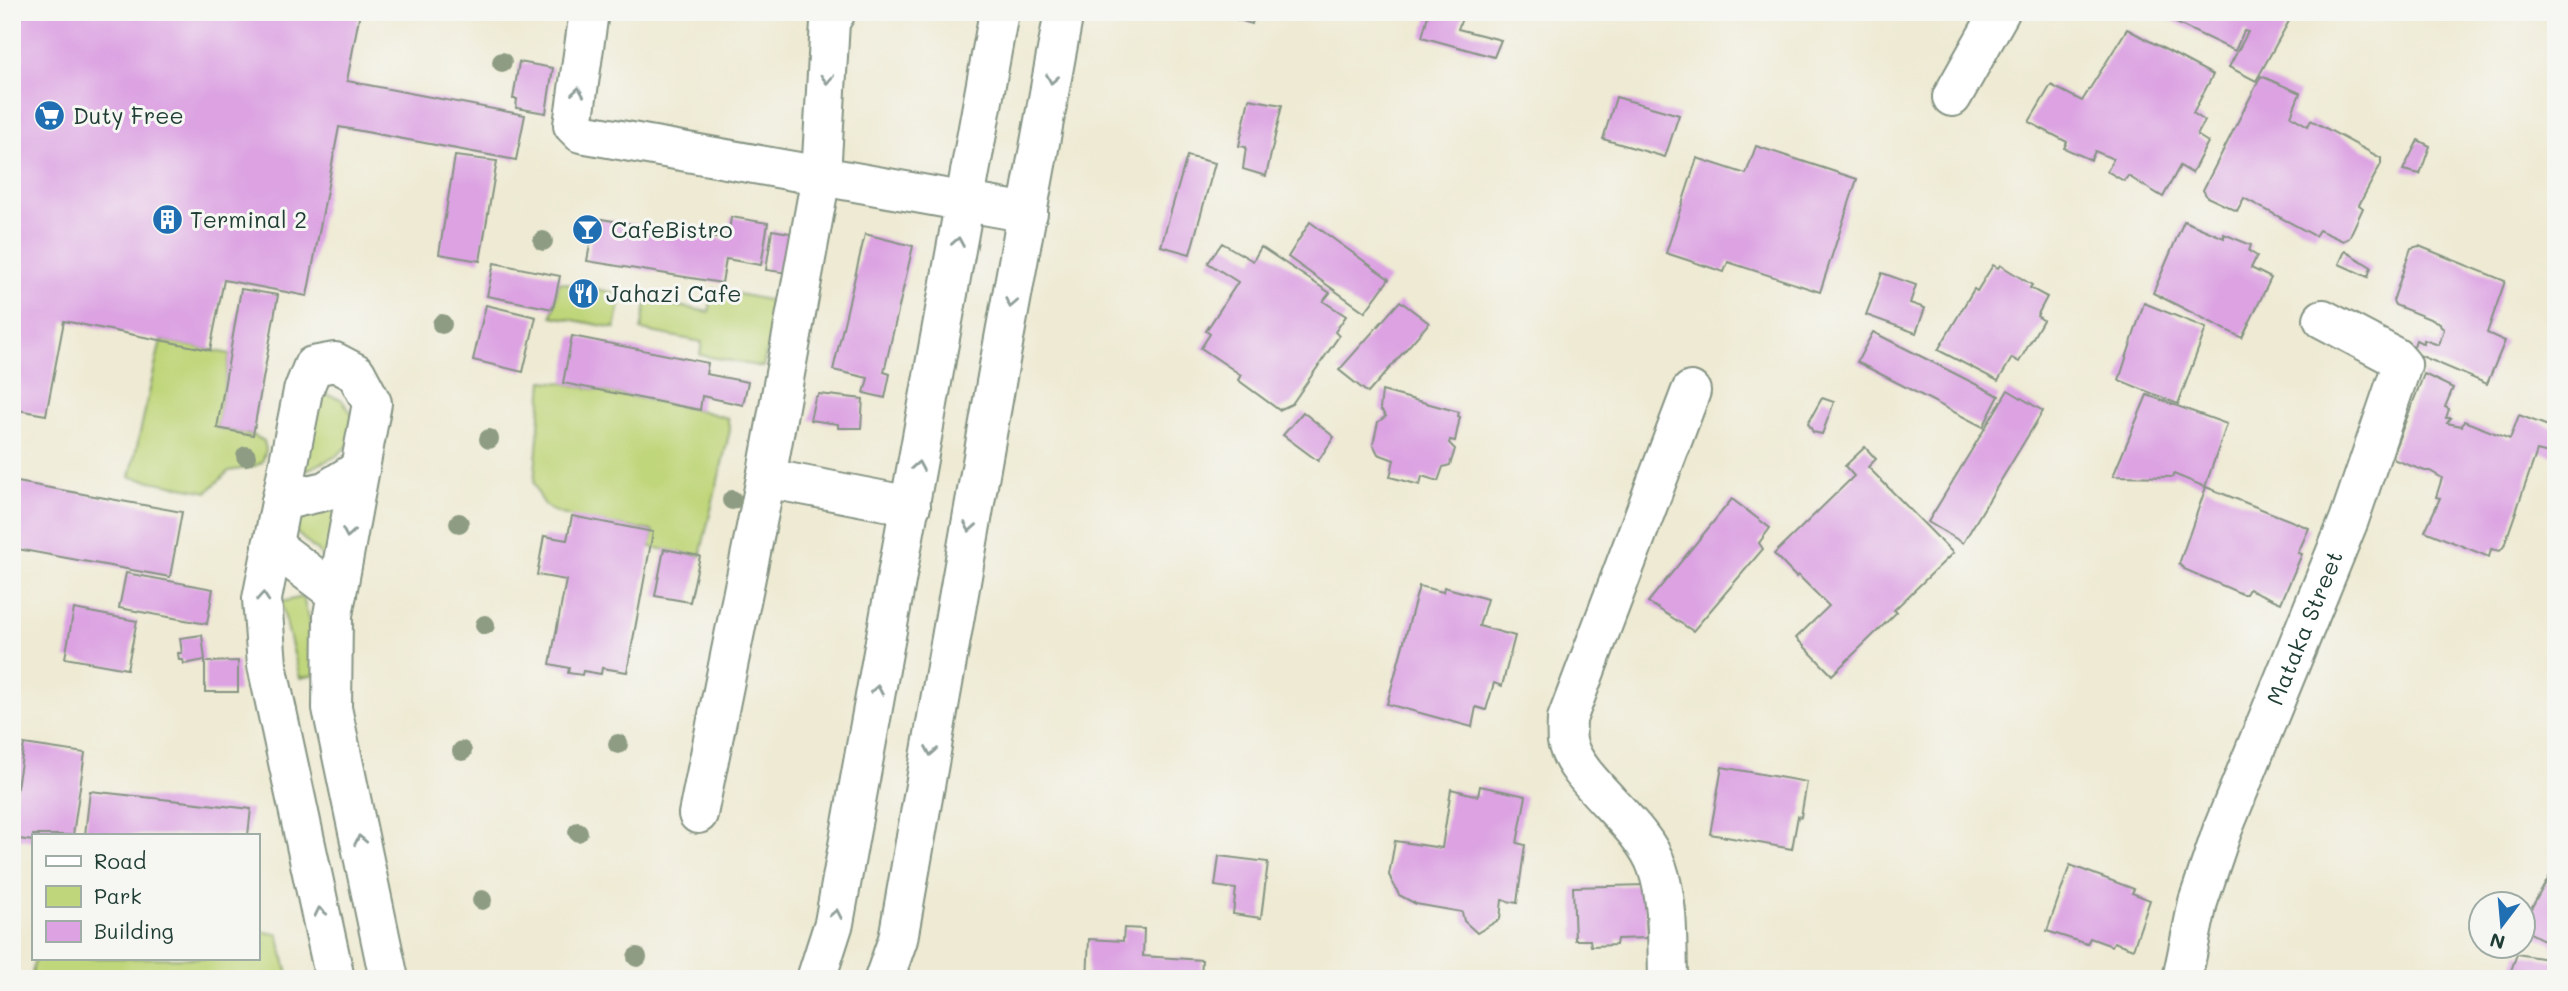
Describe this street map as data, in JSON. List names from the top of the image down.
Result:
{
  "streets": {
    "street": ["Mataka Street"]
  },
  "places": {
    "supermarket": ["Duty Free"],
    "building": ["Terminal 2"],
    "bar": ["CafeBistro"],
    "restaurant": ["Jahazi Cafe"]
  },
  "legend": ["Road", "Park", "Building"],
  "north": "bottom"
}
